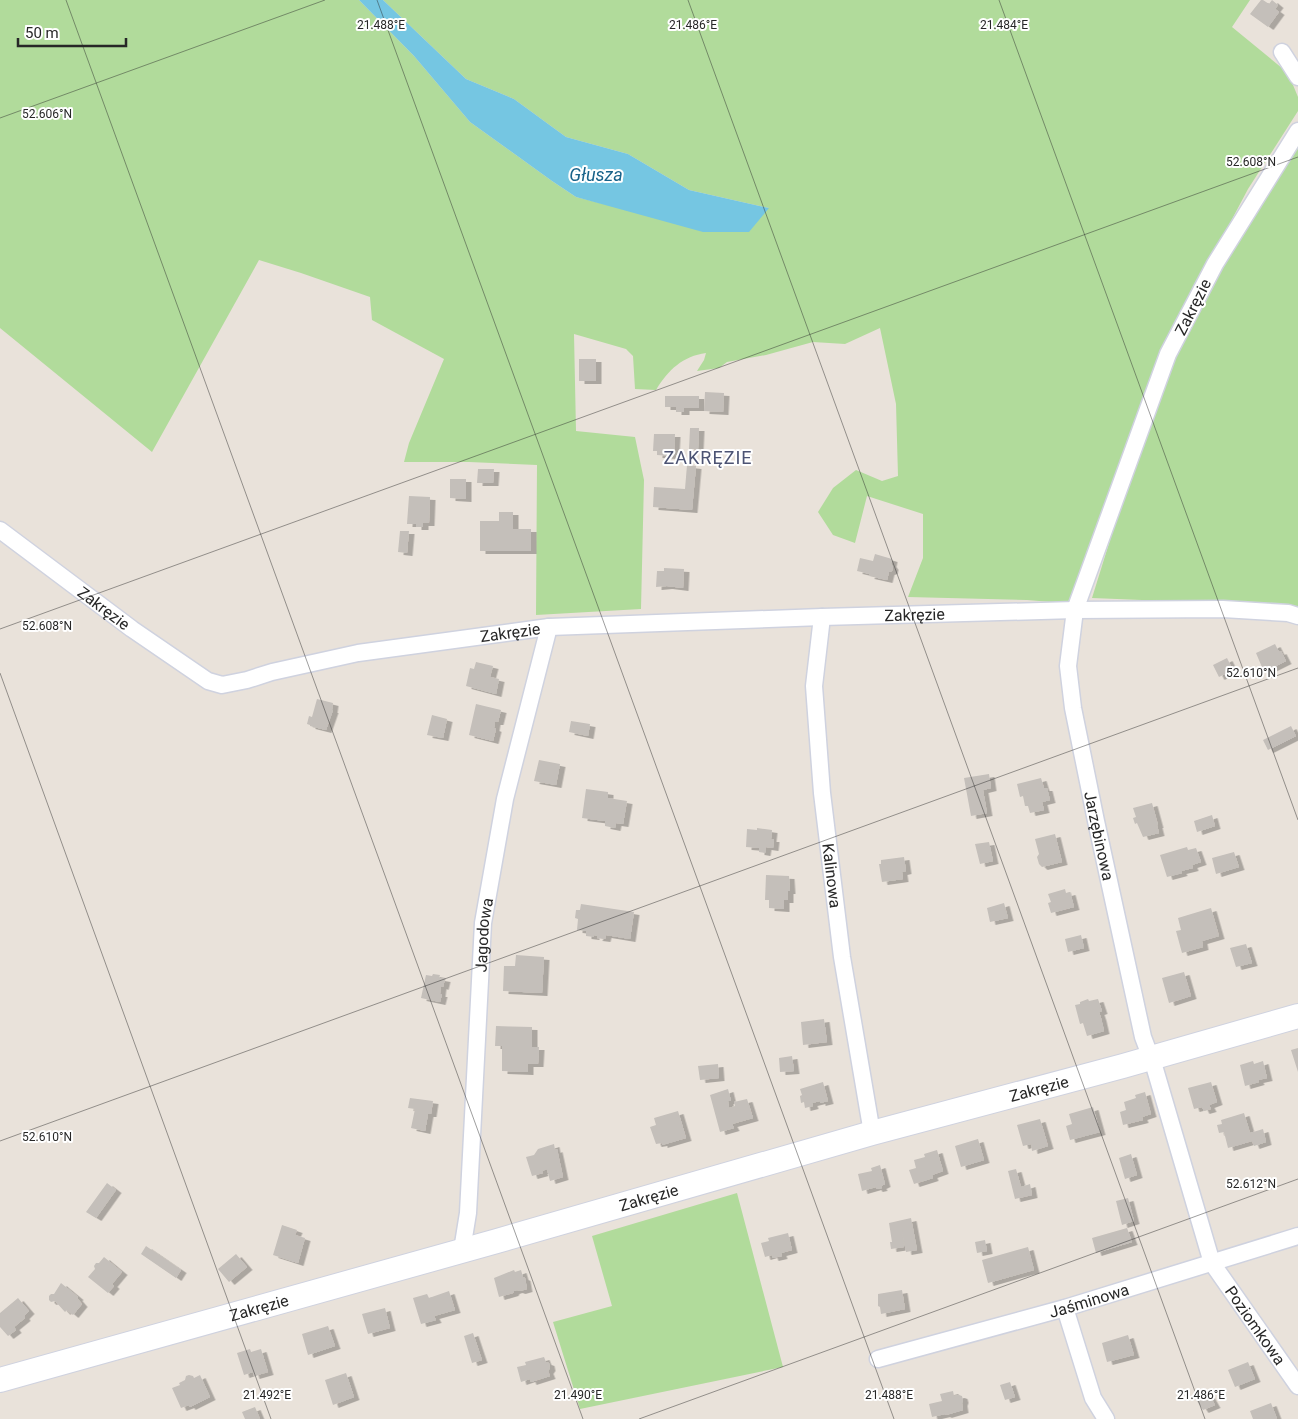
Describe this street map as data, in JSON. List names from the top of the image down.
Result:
{
  "streets": {
    "street": [
      "Zakręzie",
      "Jarzębinowa",
      "Kalinowa",
      "Jagodowa",
      "Jaśminowa",
      "Poziomkowa"
    ]
  },
  "crossings": [
    ["Zakręzie", "Jarzębinowa"],
    ["Zakręzie", "Kalinowa"],
    ["Zakręzie", "Jagodowa"],
    ["Jarzębinowa", "Jaśminowa"],
    ["Jarzębinowa", "Poziomkowa"],
    ["Jaśminowa", "Poziomkowa"]
  ],
  "districts": ["ZAKRĘZIE"],
  "water": ["Głusza"],
  "scale_bar": "50 m",
  "coordinates": [
    "21.488°E",
    "21.486°E",
    "21.484°E",
    "52.606°N",
    "52.608°N",
    "52.610°N",
    "52.612°N",
    "21.492°E",
    "21.490°E"
  ]
}
